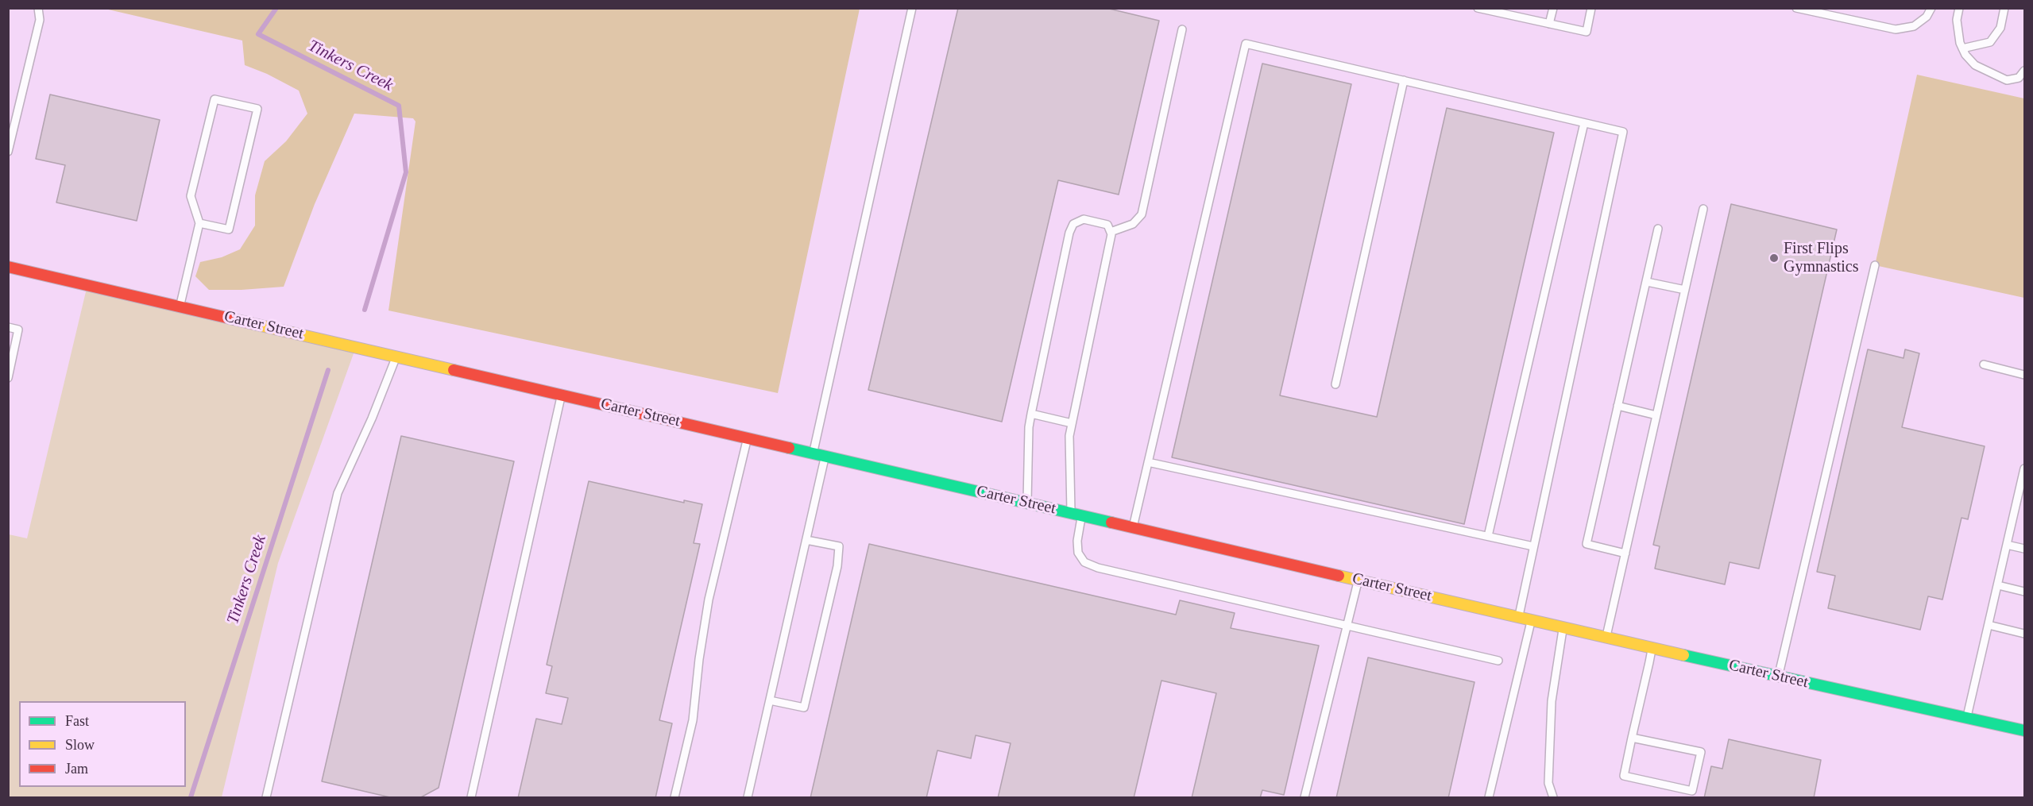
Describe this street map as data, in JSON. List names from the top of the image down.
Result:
{
  "streets": {
    "street": ["Carter Street"]
  },
  "water": ["Tinkers Creek"],
  "places": ["First Flips Gymnastics"],
  "legend": ["Fast", "Slow", "Jam"]
}
